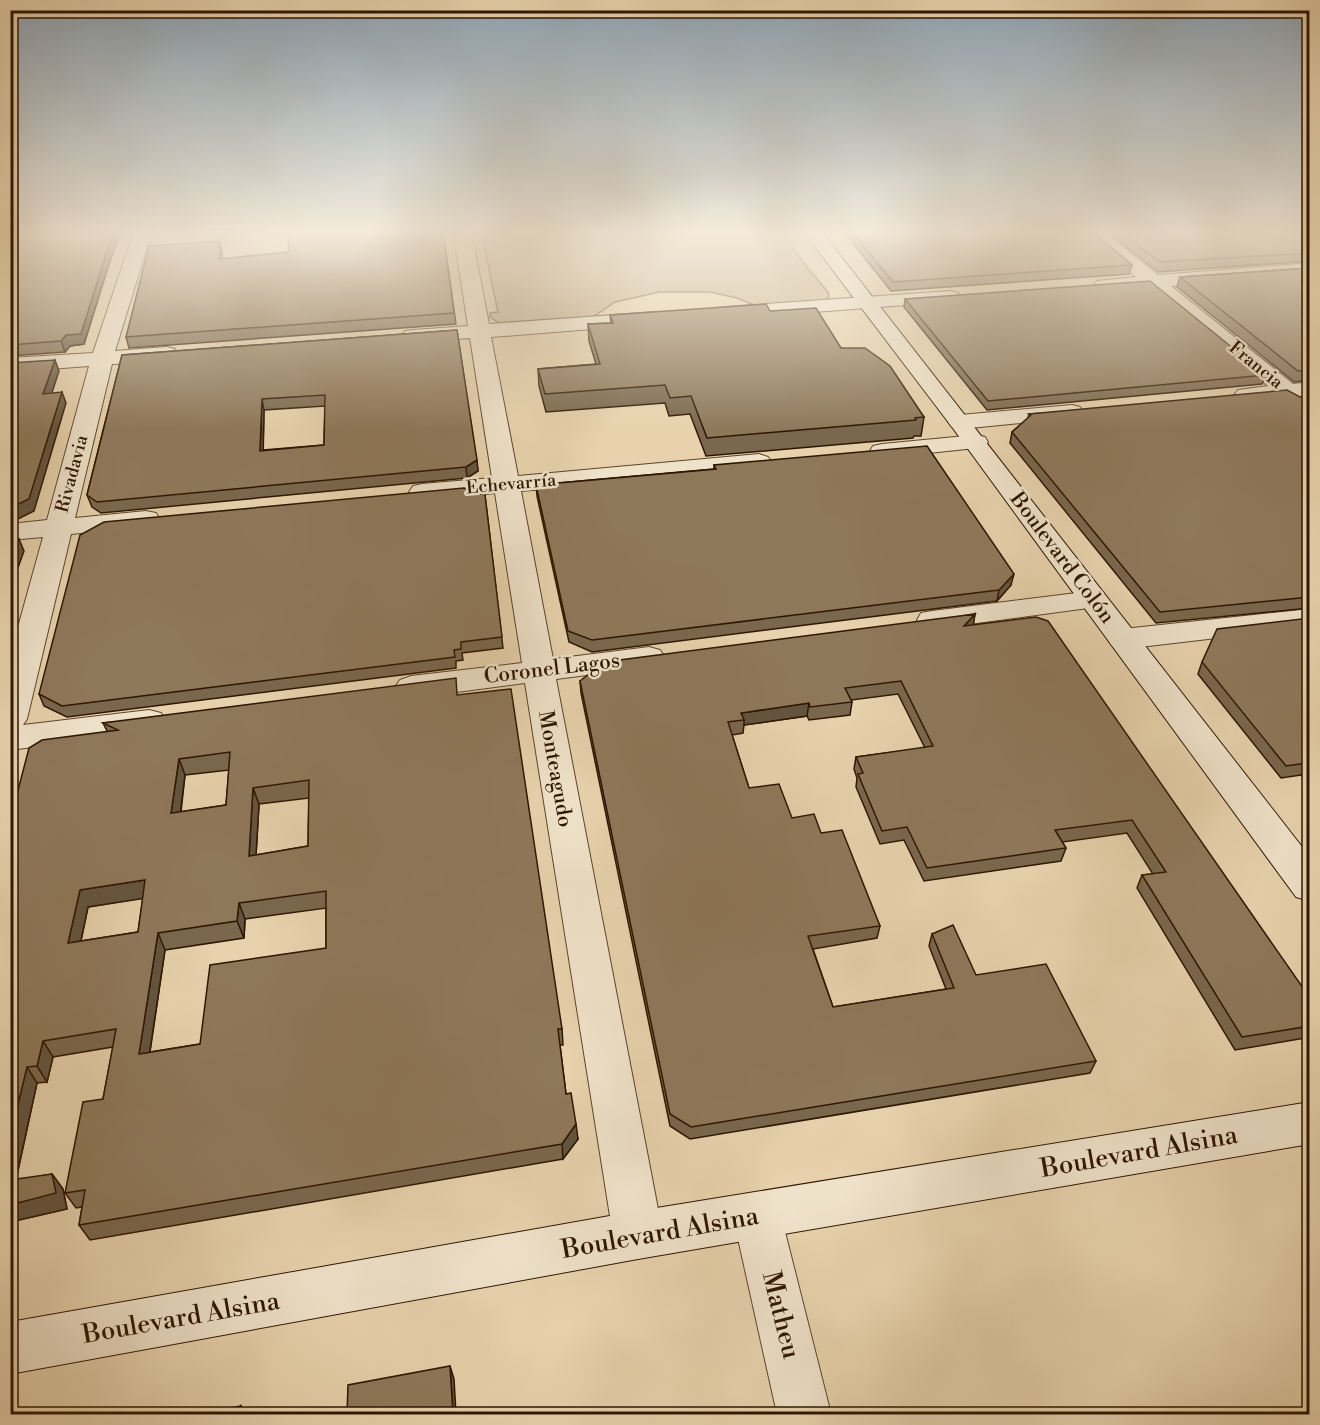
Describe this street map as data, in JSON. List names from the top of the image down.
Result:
{
  "streets": {
    "street": [
      "Francia",
      "Rivadavia",
      "Echevarría",
      "Boulevard Colón",
      "Coronel Lagos",
      "Monteagudo",
      "Boulevard Alsina",
      "Matheu"
    ]
  },
  "crossings": [
    ["Echevarría", "Monteagudo"],
    ["Coronel Lagos", "Monteagudo"],
    ["Monteagudo", "Boulevard Alsina"],
    ["Boulevard Alsina", "Matheu"]
  ]
}
